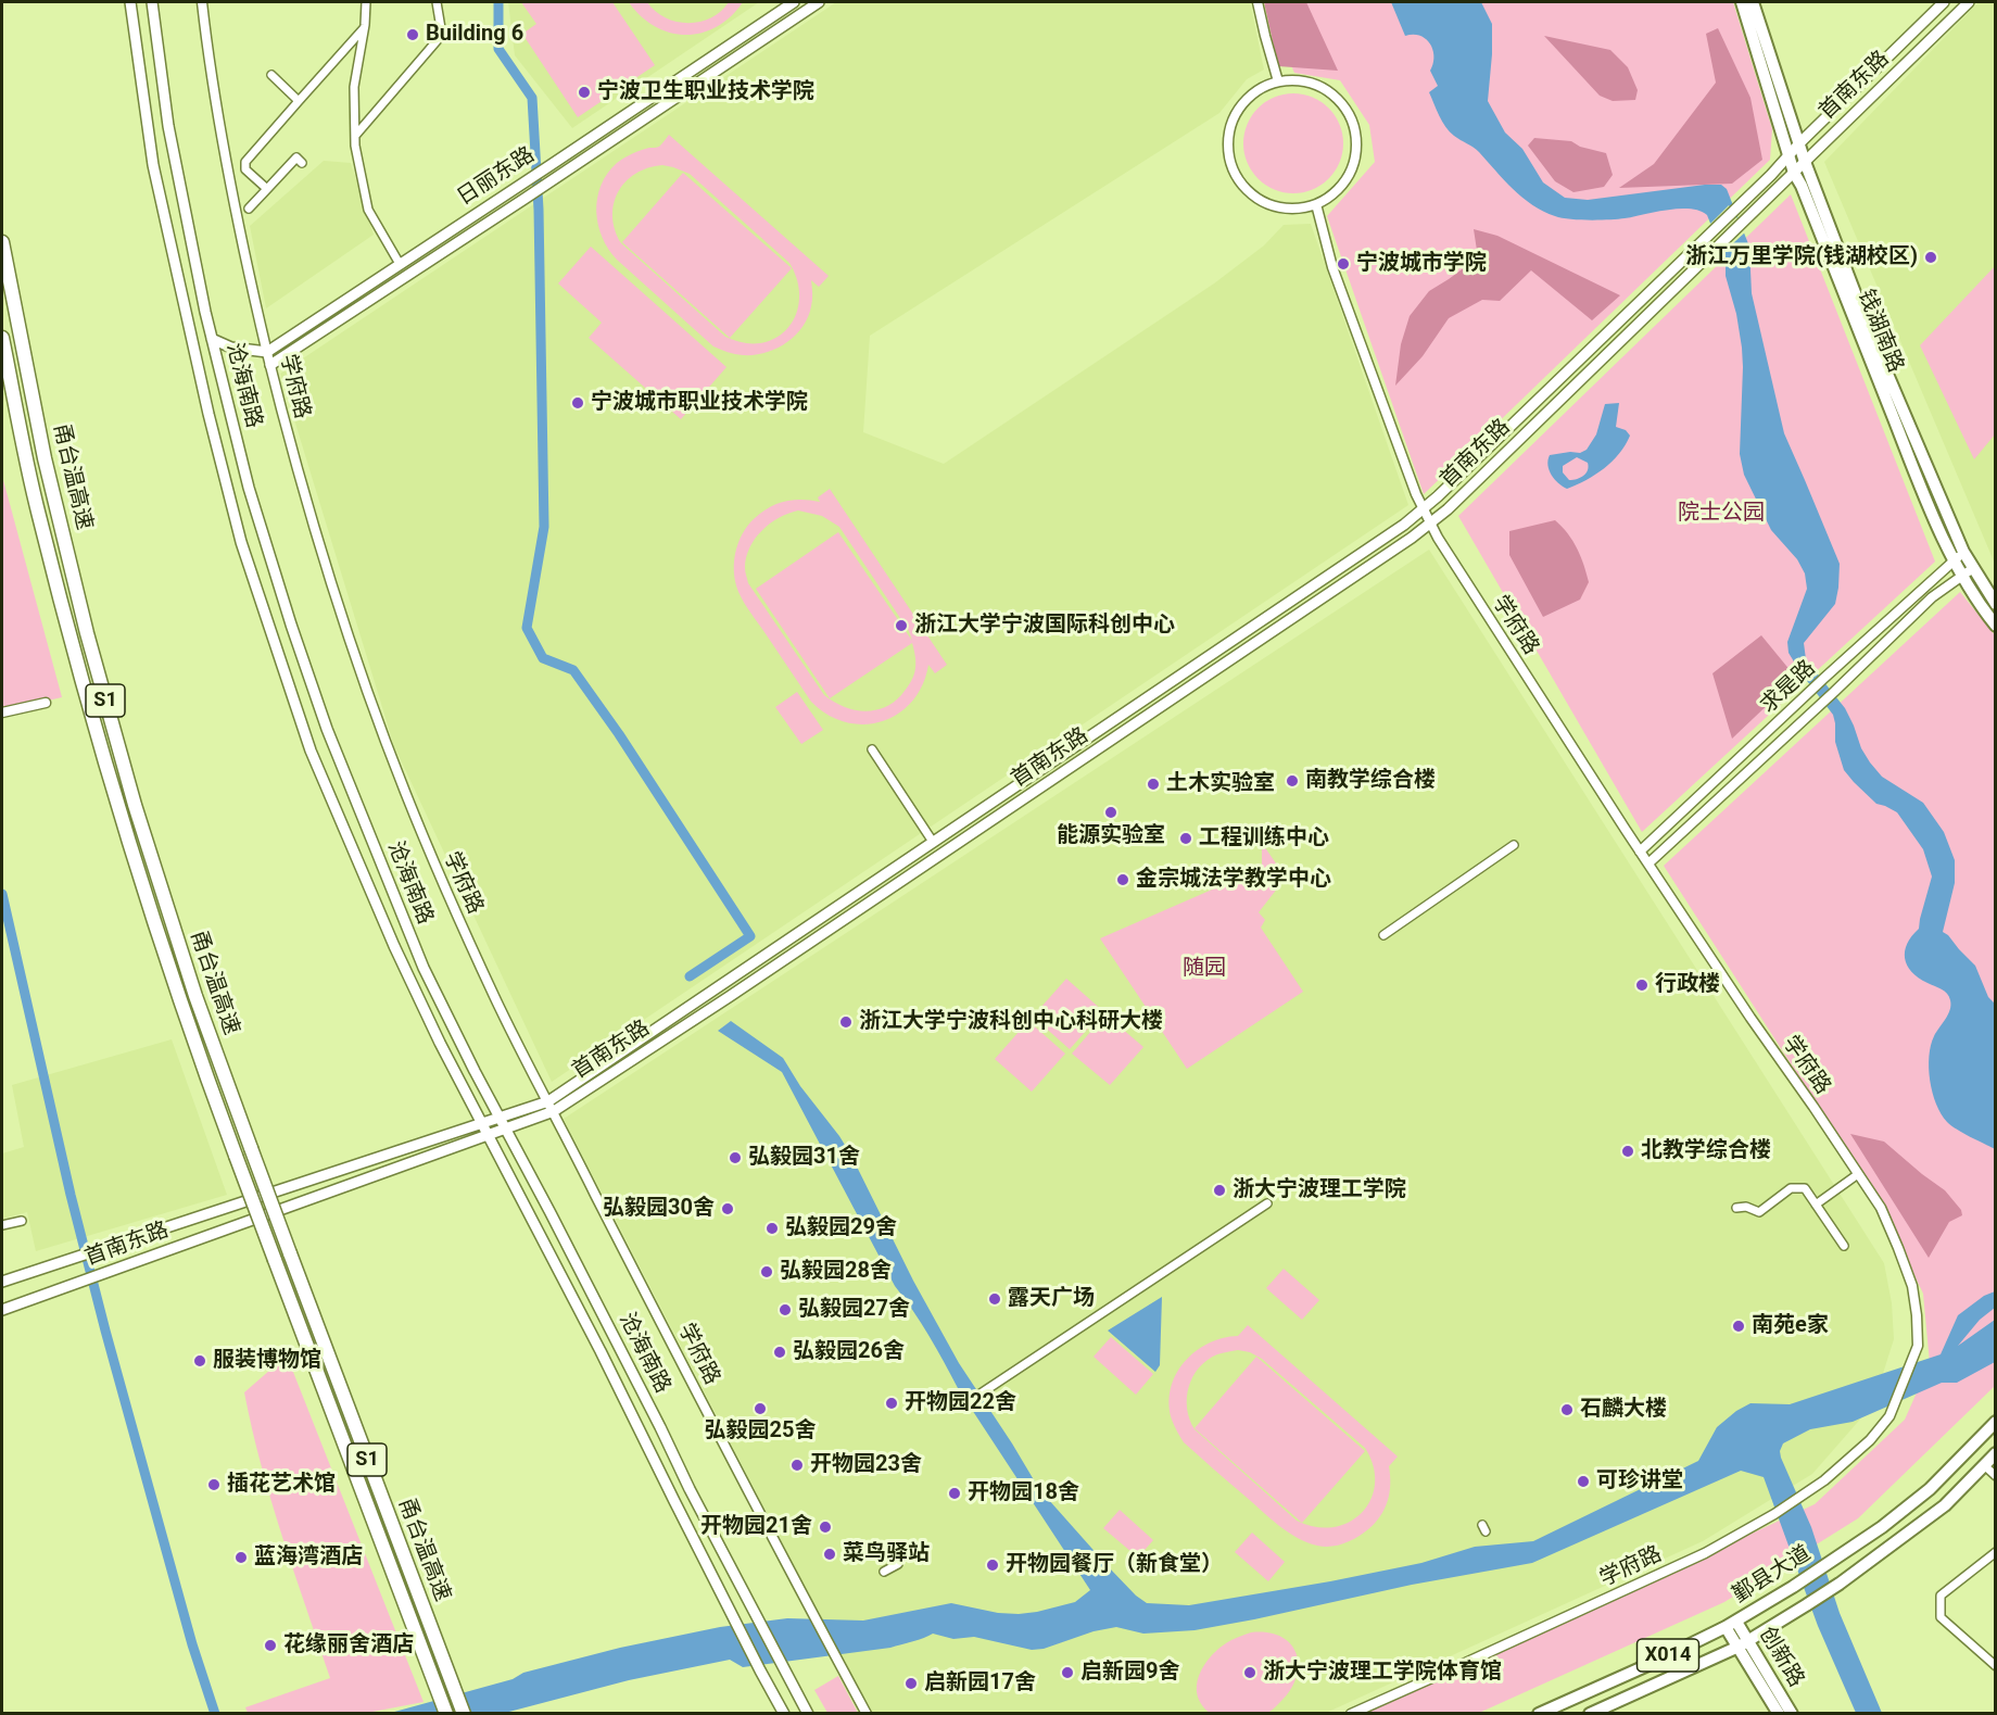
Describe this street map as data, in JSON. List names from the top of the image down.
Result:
{
  "streets": {
    "highway": ["甬台温高速", "S1"],
    "main road": [
      "首南东路",
      "日丽东路",
      "钱湖南路",
      "沧海南路",
      "鄞县大道",
      "X014",
      "创新路"
    ],
    "street": ["学府路", "求是路"]
  },
  "crossings": [
    ["首南东路", "钱湖南路"],
    ["首南东路", "沧海南路"],
    ["首南东路", "学府路"],
    ["首南东路", "甬台温高速"],
    ["日丽东路", "学府路"],
    ["钱湖南路", "求是路"],
    ["学府路", "求是路"],
    ["鄞县大道", "创新路"]
  ],
  "parks": ["院士公园", "随园"],
  "places": [
    "Building 6",
    "宁波卫生职业技术学院",
    "浙江万里学院(钱湖校区)",
    "宁波城市学院",
    "宁波城市职业技术学院",
    "浙江大学宁波国际科创中心",
    "南教学综合楼",
    "土木实验室",
    "能源实验室",
    "工程训练中心",
    "金宗城法学教学中心",
    "行政楼",
    "浙江大学宁波科创中心科研大楼",
    "北教学综合楼",
    "弘毅园31舍",
    "浙大宁波理工学院",
    "弘毅园30舍",
    "弘毅园29舍",
    "弘毅园28舍",
    "露天广场",
    "弘毅园27舍",
    "南苑e家",
    "弘毅园26舍",
    "服装博物馆",
    "开物园22舍",
    "弘毅园25舍",
    "石麟大楼",
    "开物园23舍",
    "可珍讲堂",
    "插花艺术馆",
    "开物园18舍",
    "开物园21舍",
    "菜鸟驿站",
    "蓝海湾酒店",
    "开物园餐厅（新食堂）",
    "花缘丽舍酒店",
    "启新园9舍",
    "浙大宁波理工学院体育馆",
    "启新园17舍"
  ]
}
